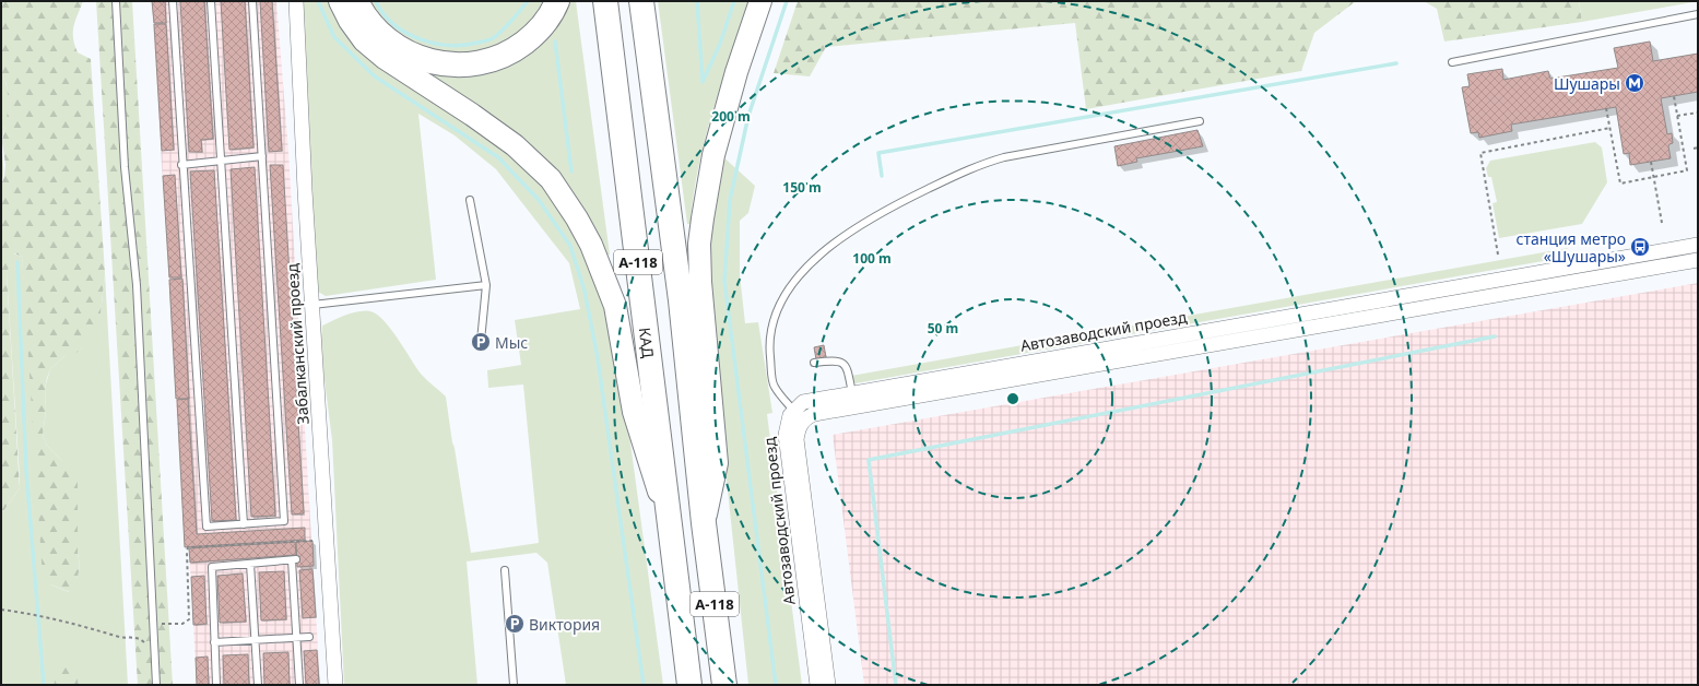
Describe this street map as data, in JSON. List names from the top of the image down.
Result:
{
  "streets": {
    "highway": ["А-118", "КАД"],
    "street": ["Автозаводский проезд", "Забалканский проезд"]
  },
  "places": {
    "metro station": ["Шушары"],
    "bus stop": ["станция метро «Шушары»"],
    "parking": ["Мыс", "Виктория"]
  },
  "rings": [
    "200 m",
    "150 m",
    "100 m",
    "50 m"
  ]
}
